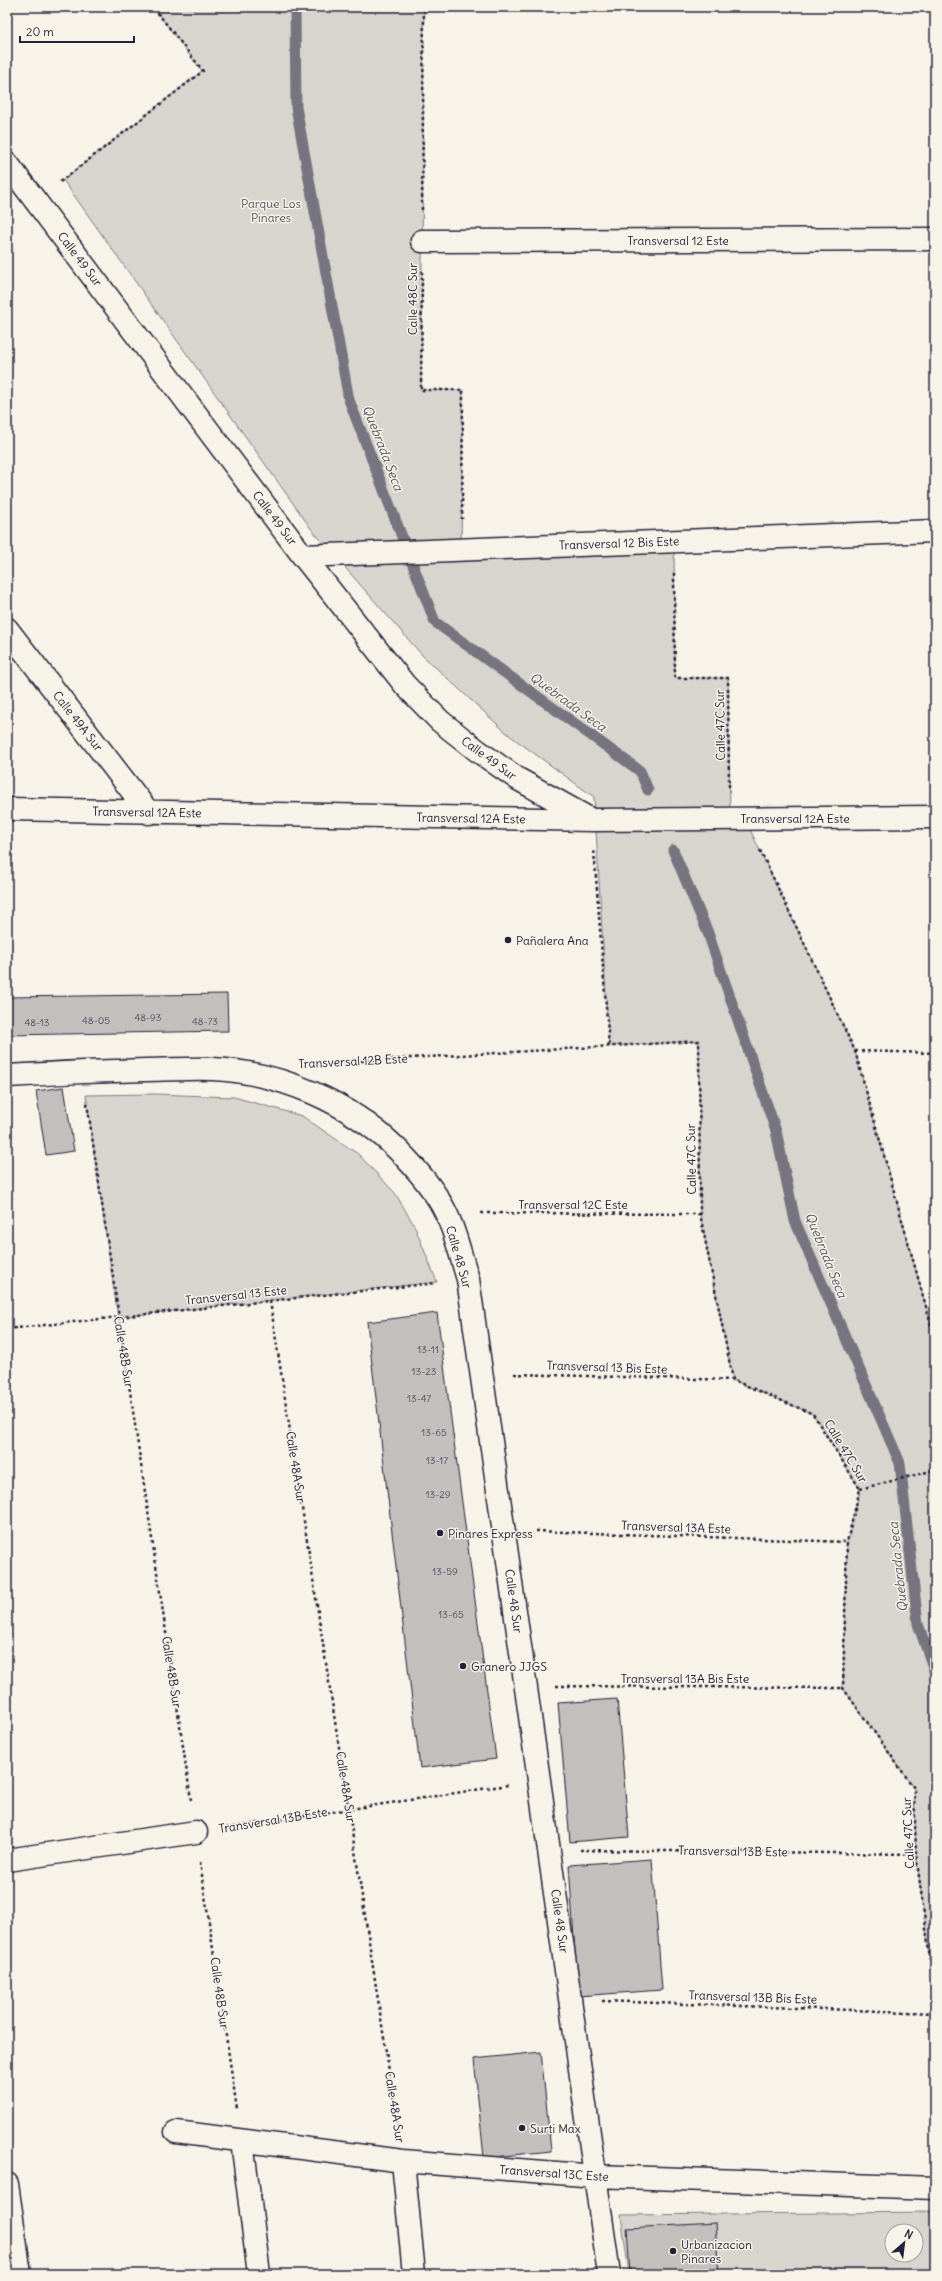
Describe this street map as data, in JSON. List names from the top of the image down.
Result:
{
  "streets": {
    "street": [
      "Transversal 12 Este",
      "Calle 49 Sur",
      "Transversal 12 Bis Este",
      "Calle 49A Sur",
      "Transversal 12A Este",
      "Calle 48 Sur",
      "Transversal 13C Este"
    ],
    "path": [
      "Calle 48C Sur",
      "Calle 47C Sur",
      "Transversal 12B Este",
      "Transversal 12C Este",
      "Transversal 13 Este",
      "Calle 48B Sur",
      "Transversal 13 Bis Este",
      "Calle 48A Sur",
      "Transversal 13A Este",
      "Transversal 13A Bis Este",
      "Transversal 13B Este",
      "Transversal 13B Bis Este"
    ]
  },
  "crossings": [
    ["Transversal 12 Este", "Calle 48C Sur"],
    ["Calle 49 Sur", "Transversal 12 Bis Este"],
    ["Calle 49 Sur", "Transversal 12A Este"],
    ["Calle 48C Sur", "Transversal 12 Bis Este"],
    ["Transversal 12 Bis Este", "Calle 47C Sur"],
    ["Calle 49A Sur", "Transversal 12A Este"],
    ["Calle 47C Sur", "Transversal 12A Este"],
    ["Calle 47C Sur", "Transversal 12B Este"],
    ["Calle 47C Sur", "Transversal 12C Este"],
    ["Calle 47C Sur", "Transversal 13 Bis Este"],
    ["Calle 47C Sur", "Transversal 13A Este"],
    ["Calle 47C Sur", "Transversal 13A Bis Este"],
    ["Calle 47C Sur", "Transversal 13B Este"],
    ["Transversal 12C Este", "Calle 48 Sur"],
    ["Calle 48 Sur", "Transversal 13 Este"],
    ["Calle 48 Sur", "Calle 48B Sur"],
    ["Calle 48 Sur", "Transversal 13 Bis Este"],
    ["Calle 48 Sur", "Transversal 13A Este"],
    ["Calle 48 Sur", "Transversal 13A Bis Este"],
    ["Calle 48 Sur", "Transversal 13B Este"],
    ["Calle 48 Sur", "Transversal 13B Bis Este"],
    ["Calle 48 Sur", "Transversal 13C Este"],
    ["Transversal 13 Este", "Calle 48B Sur"],
    ["Transversal 13 Este", "Calle 48A Sur"],
    ["Calle 48B Sur", "Transversal 13B Este"],
    ["Calle 48B Sur", "Transversal 13C Este"],
    ["Calle 48A Sur", "Transversal 13B Este"],
    ["Calle 48A Sur", "Transversal 13C Este"]
  ],
  "water": ["Quebrada Seca"],
  "parks": ["Parque Los Pinares"],
  "places": [
    "Pañalera Ana",
    "Pinares Express",
    "Granero JJGS",
    "Surti Max",
    "Urbanizacion Pinares"
  ],
  "house_numbers": [
    "48-93",
    "48-05",
    "48-73",
    "48-13",
    "13-11",
    "13-23",
    "13-47",
    "13-65",
    "13-17",
    "13-29",
    "13-59",
    "13-65"
  ],
  "scale_bar": "20 m",
  "north": "top right"
}
